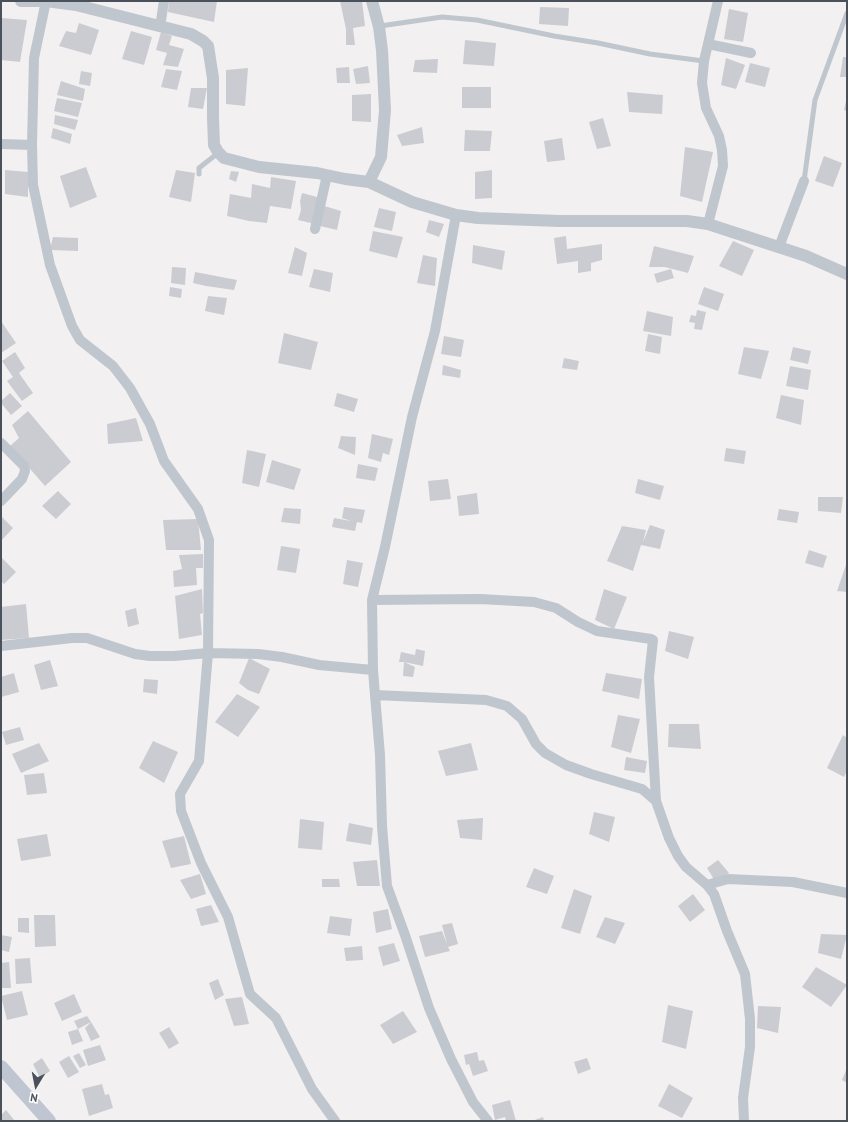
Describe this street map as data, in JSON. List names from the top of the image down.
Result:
{
  "north": "bottom"
}
